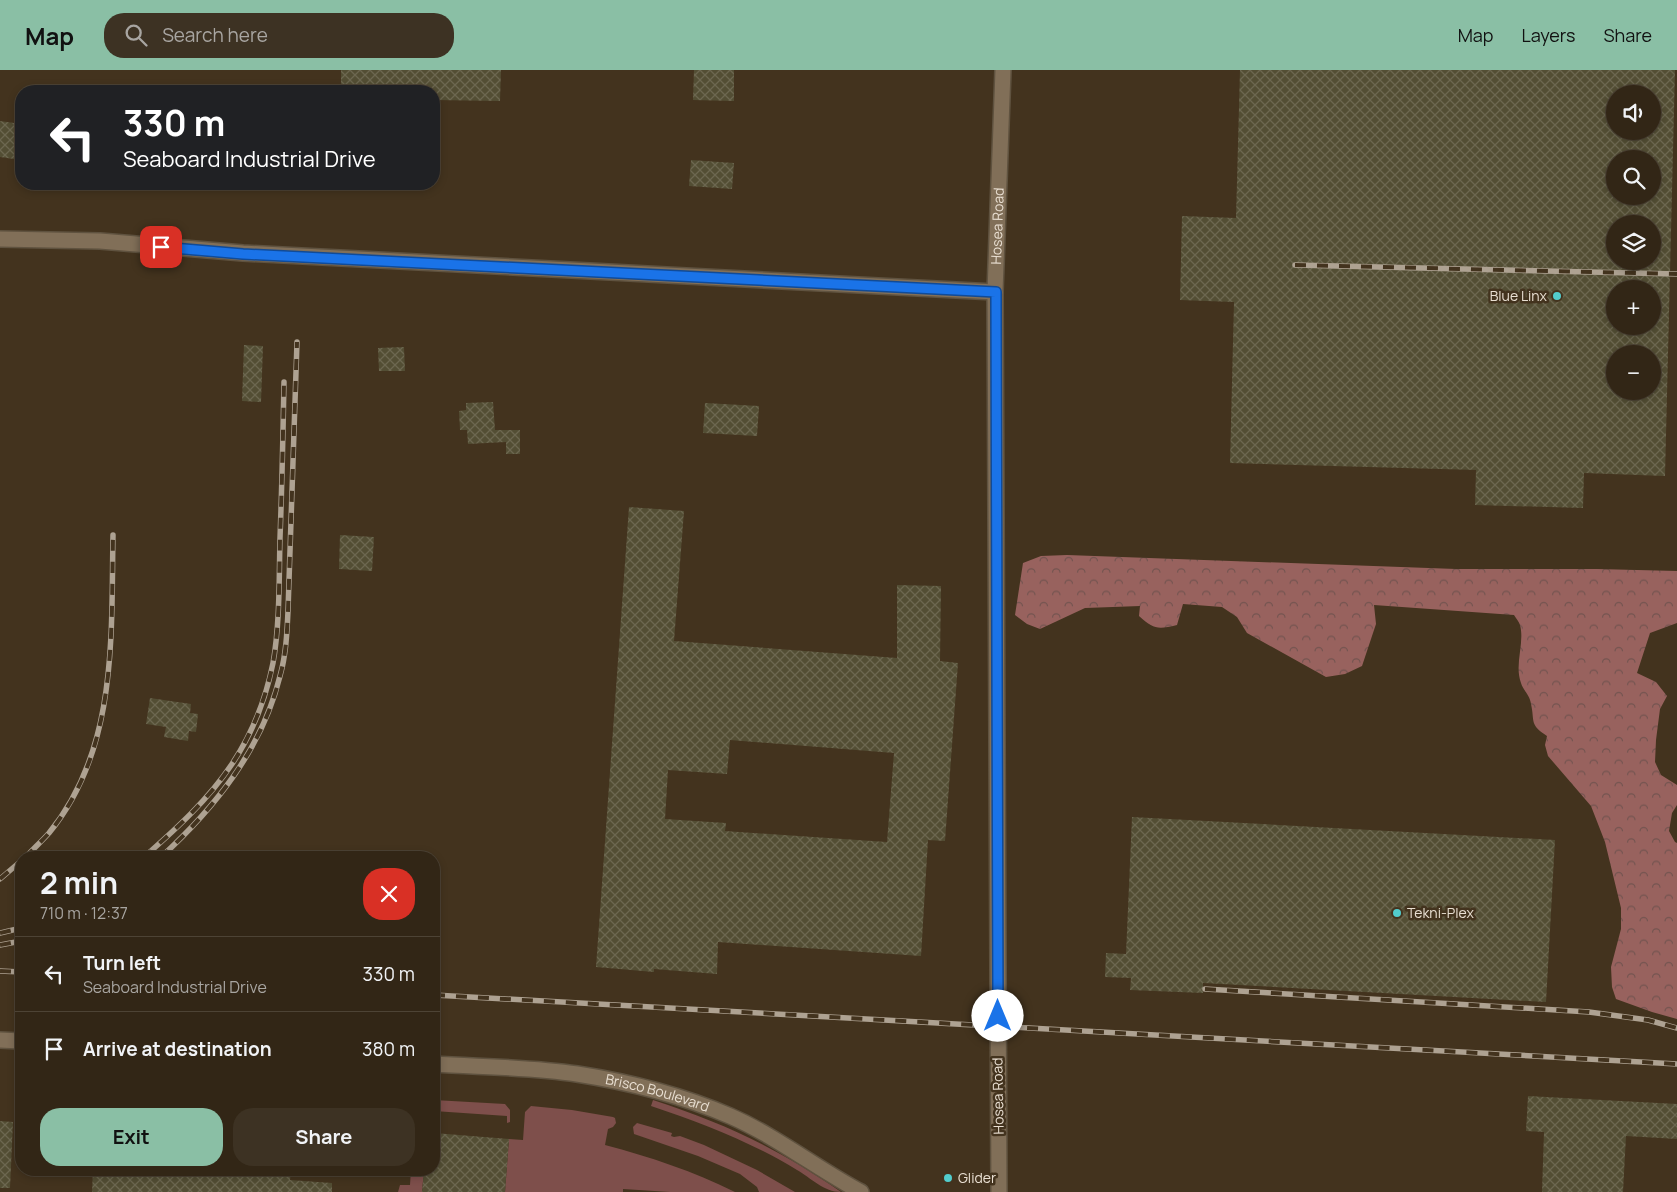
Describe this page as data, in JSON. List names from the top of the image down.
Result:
{
  "streets": {
    "street": ["Hosea Road", "Brisco Boulevard"]
  },
  "places": ["Blue Linx", "Tekni-Plex", "Glider"],
  "page": {
    "header": "Map",
    "search": "Search here",
    "nav": ["Map", "Layers", "Share"],
    "map_buttons": ["+", "−"],
    "turn": ["330 m", "Seaboard Industrial Drive"],
    "heading": ["2 min", "710 m · 12:37"],
    "list": [
      {
        "name": "Turn left",
        "note": "Seaboard Industrial Drive",
        "value": "330 m"
      },
      {
        "name": "Arrive at destination",
        "value": "380 m"
      }
    ],
    "buttons": ["Exit", "Share"]
  }
}
